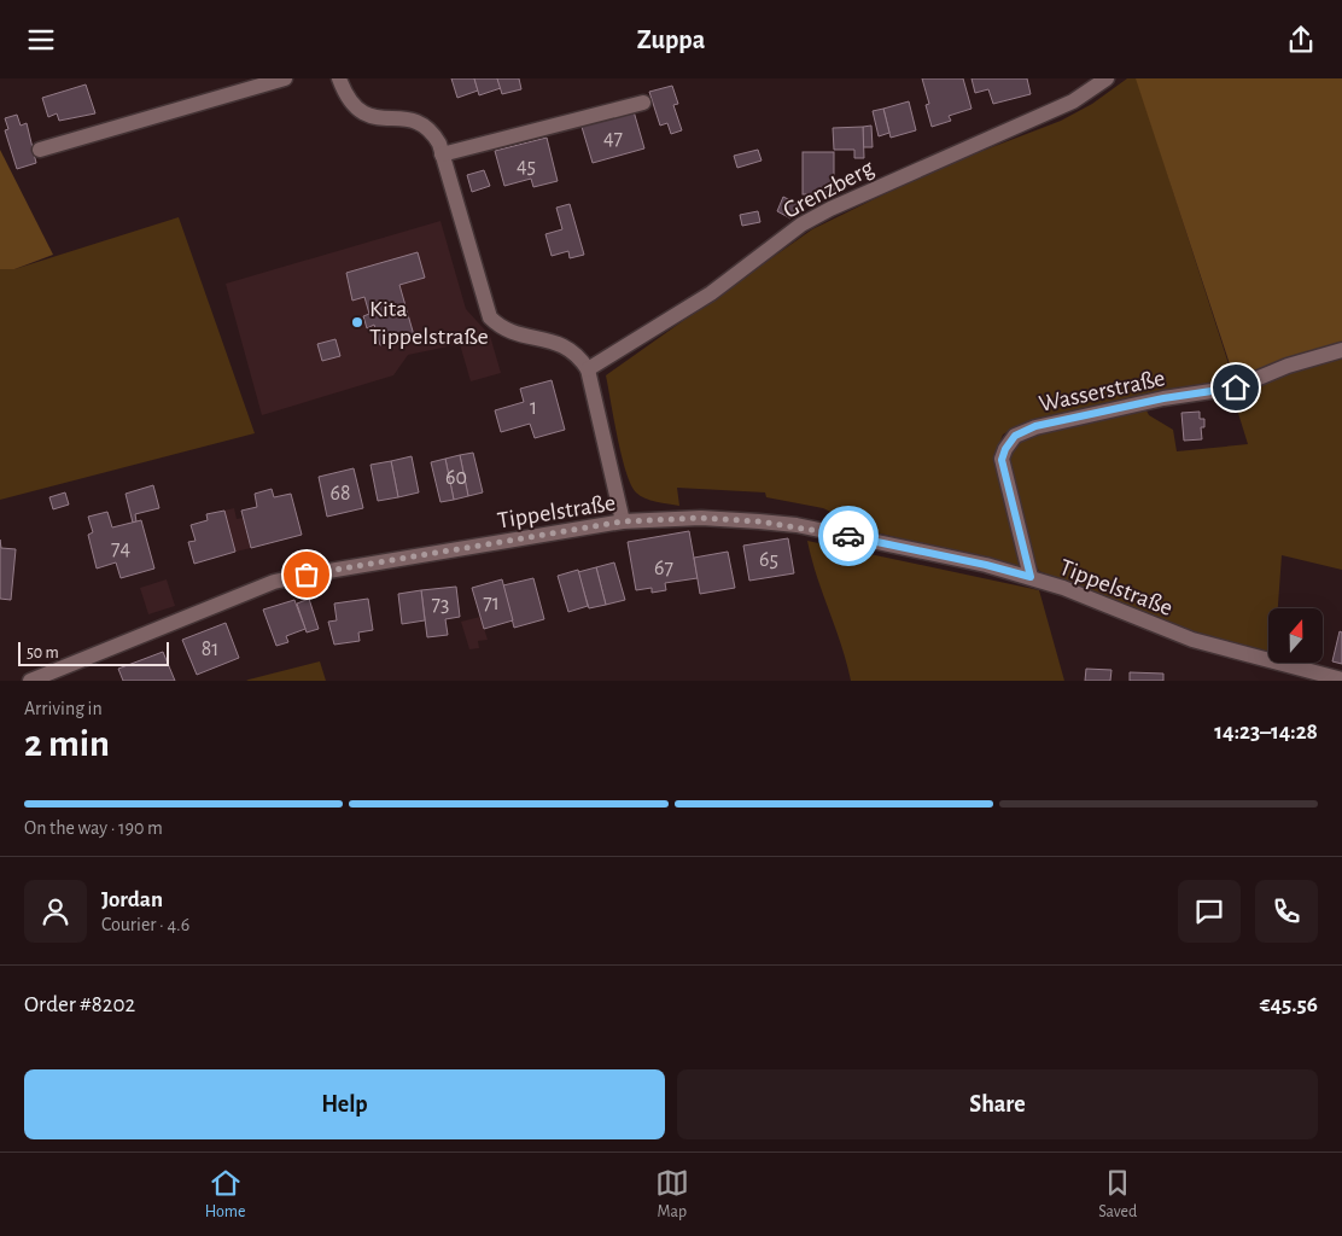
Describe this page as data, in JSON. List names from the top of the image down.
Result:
{
  "streets": {
    "street": ["Grenzberg", "Wasserstraße", "Tippelstraße"]
  },
  "crossings": [
    ["Wasserstraße", "Tippelstraße"]
  ],
  "places": ["Kita Tippelstraße"],
  "house_numbers": [
    "47",
    "45",
    "1",
    "60",
    "68",
    "74",
    "65",
    "67",
    "71",
    "73",
    "81"
  ],
  "scale_bar": "50 m",
  "north": "top",
  "page": {
    "header": "Zuppa",
    "scale": "50 m",
    "heading": ["2 min", "Arriving in", "14:23–14:28"],
    "panel": [
      "Jordan",
      "Courier · 4.6",
      "Order #8202",
      "€45.56"
    ],
    "bar": "On the way · 190 m",
    "buttons": ["Help", "Share"],
    "tabs": ["Home", "Map", "Saved"]
  }
}
